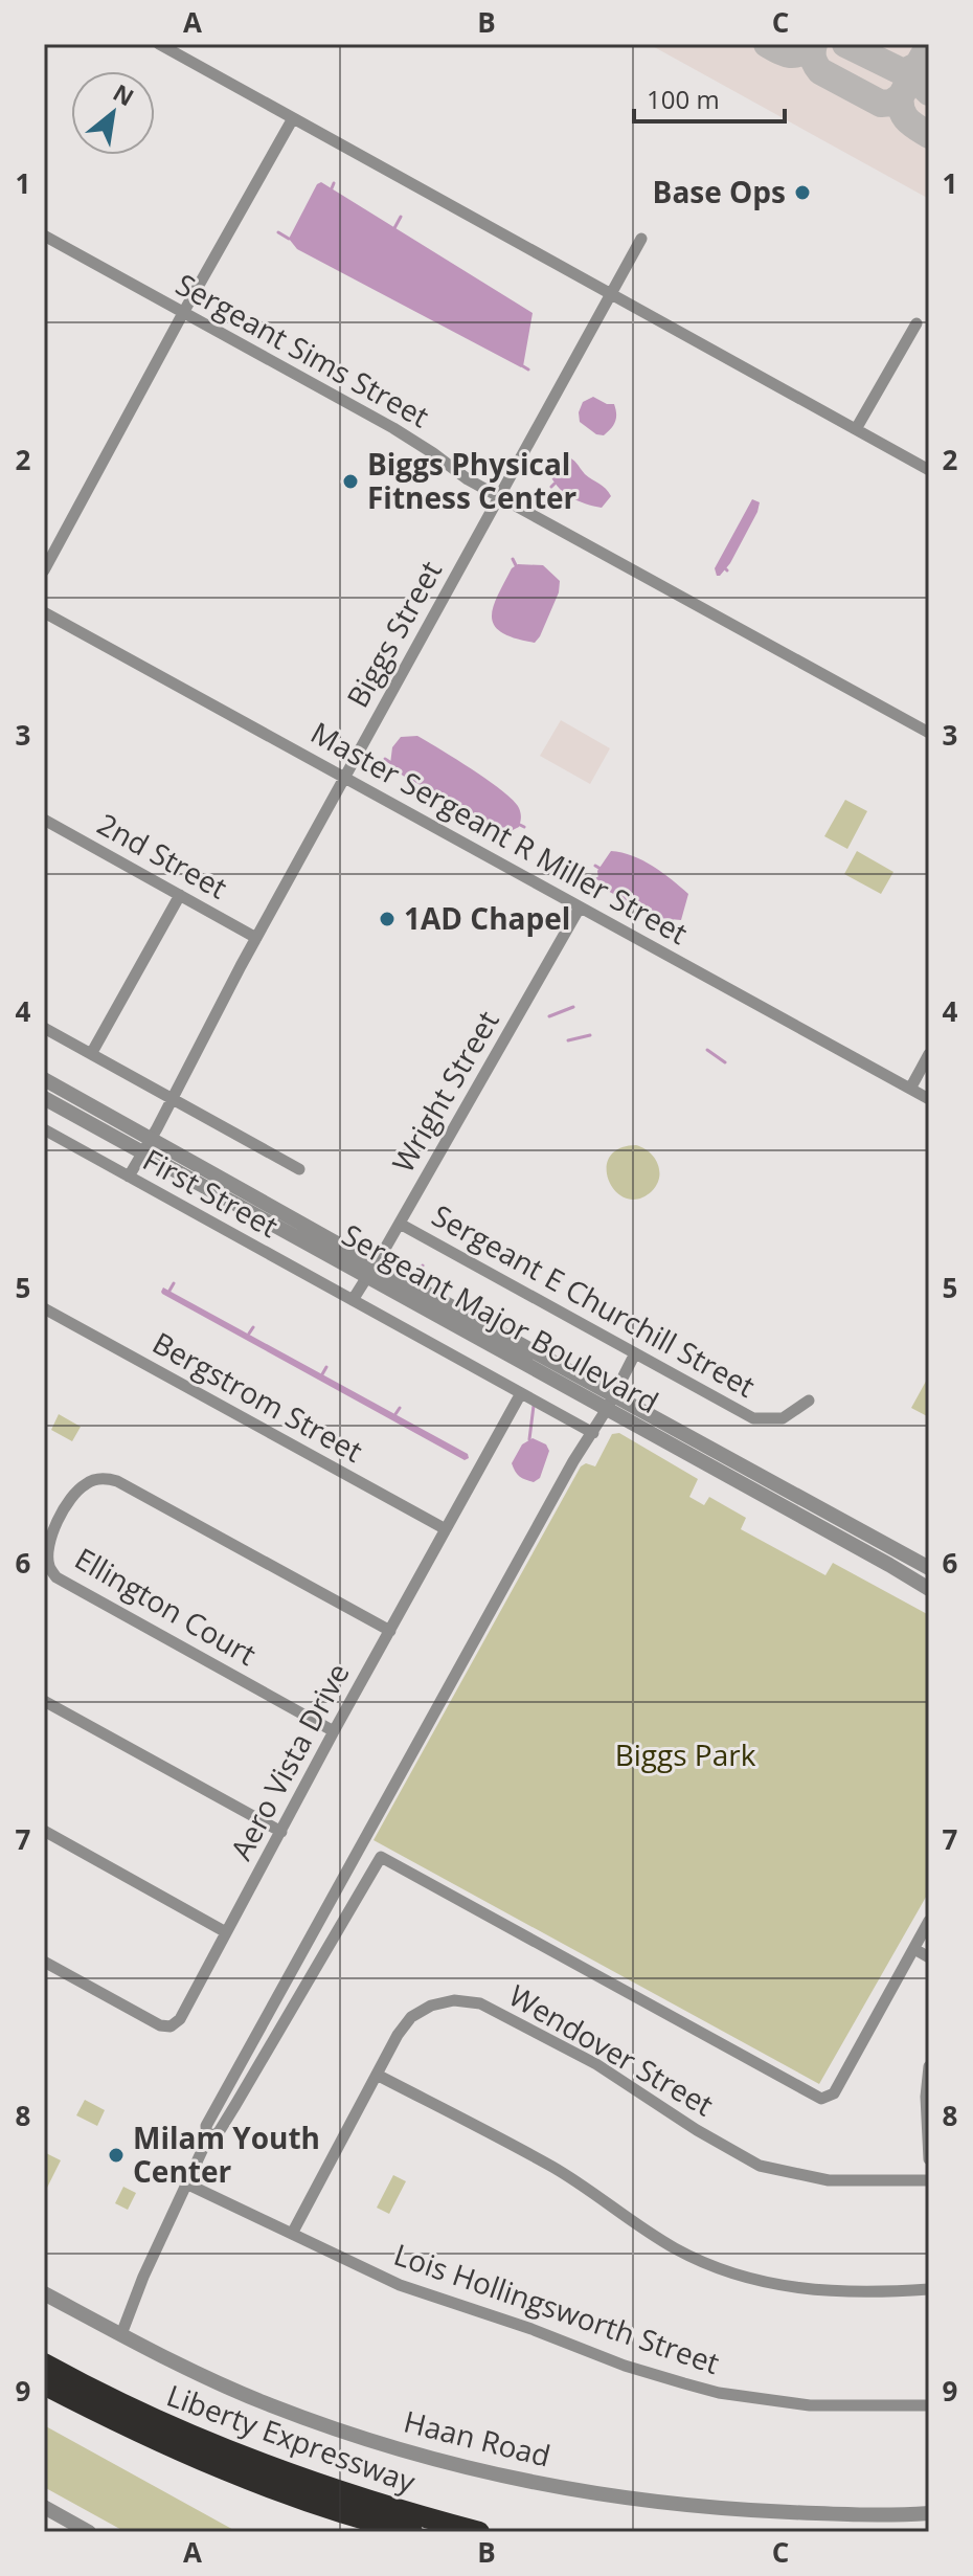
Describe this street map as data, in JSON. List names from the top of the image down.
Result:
{
  "streets": {
    "highway": ["Liberty Expressway"],
    "street": [
      "Sergeant Sims Street",
      "Biggs Street",
      "Master Sergeant R Miller Street",
      "2nd Street",
      "Wright Street",
      "First Street",
      "Sergeant E Churchill Street",
      "Sergeant Major Boulevard",
      "Bergstrom Street",
      "Ellington Court",
      "Aero Vista Drive",
      "Wendover Street",
      "Lois Hollingsworth Street",
      "Haan Road"
    ]
  },
  "crossings": [
    ["Sergeant Sims Street", "Biggs Street"],
    ["Biggs Street", "Master Sergeant R Miller Street"],
    ["Biggs Street", "2nd Street"],
    ["Biggs Street", "First Street"],
    ["Biggs Street", "Sergeant Major Boulevard"],
    ["Master Sergeant R Miller Street", "Wright Street"],
    ["Wright Street", "First Street"],
    ["Wright Street", "Sergeant E Churchill Street"],
    ["Wright Street", "Sergeant Major Boulevard"],
    ["First Street", "Aero Vista Drive"],
    ["Bergstrom Street", "Aero Vista Drive"],
    ["Ellington Court", "Aero Vista Drive"],
    ["Wendover Street", "Lois Hollingsworth Street"]
  ],
  "parks": ["Biggs Park"],
  "places": [
    "Base Ops",
    "Biggs Physical Fitness Center",
    "1AD Chapel",
    "Milam Youth Center"
  ],
  "scale_bar": "100 m",
  "north": "top right",
  "grid": {
    "columns": ["A", "B", "C"],
    "rows": [
      "1",
      "2",
      "3",
      "4",
      "5",
      "6",
      "7",
      "8",
      "9"
    ]
  }
}
